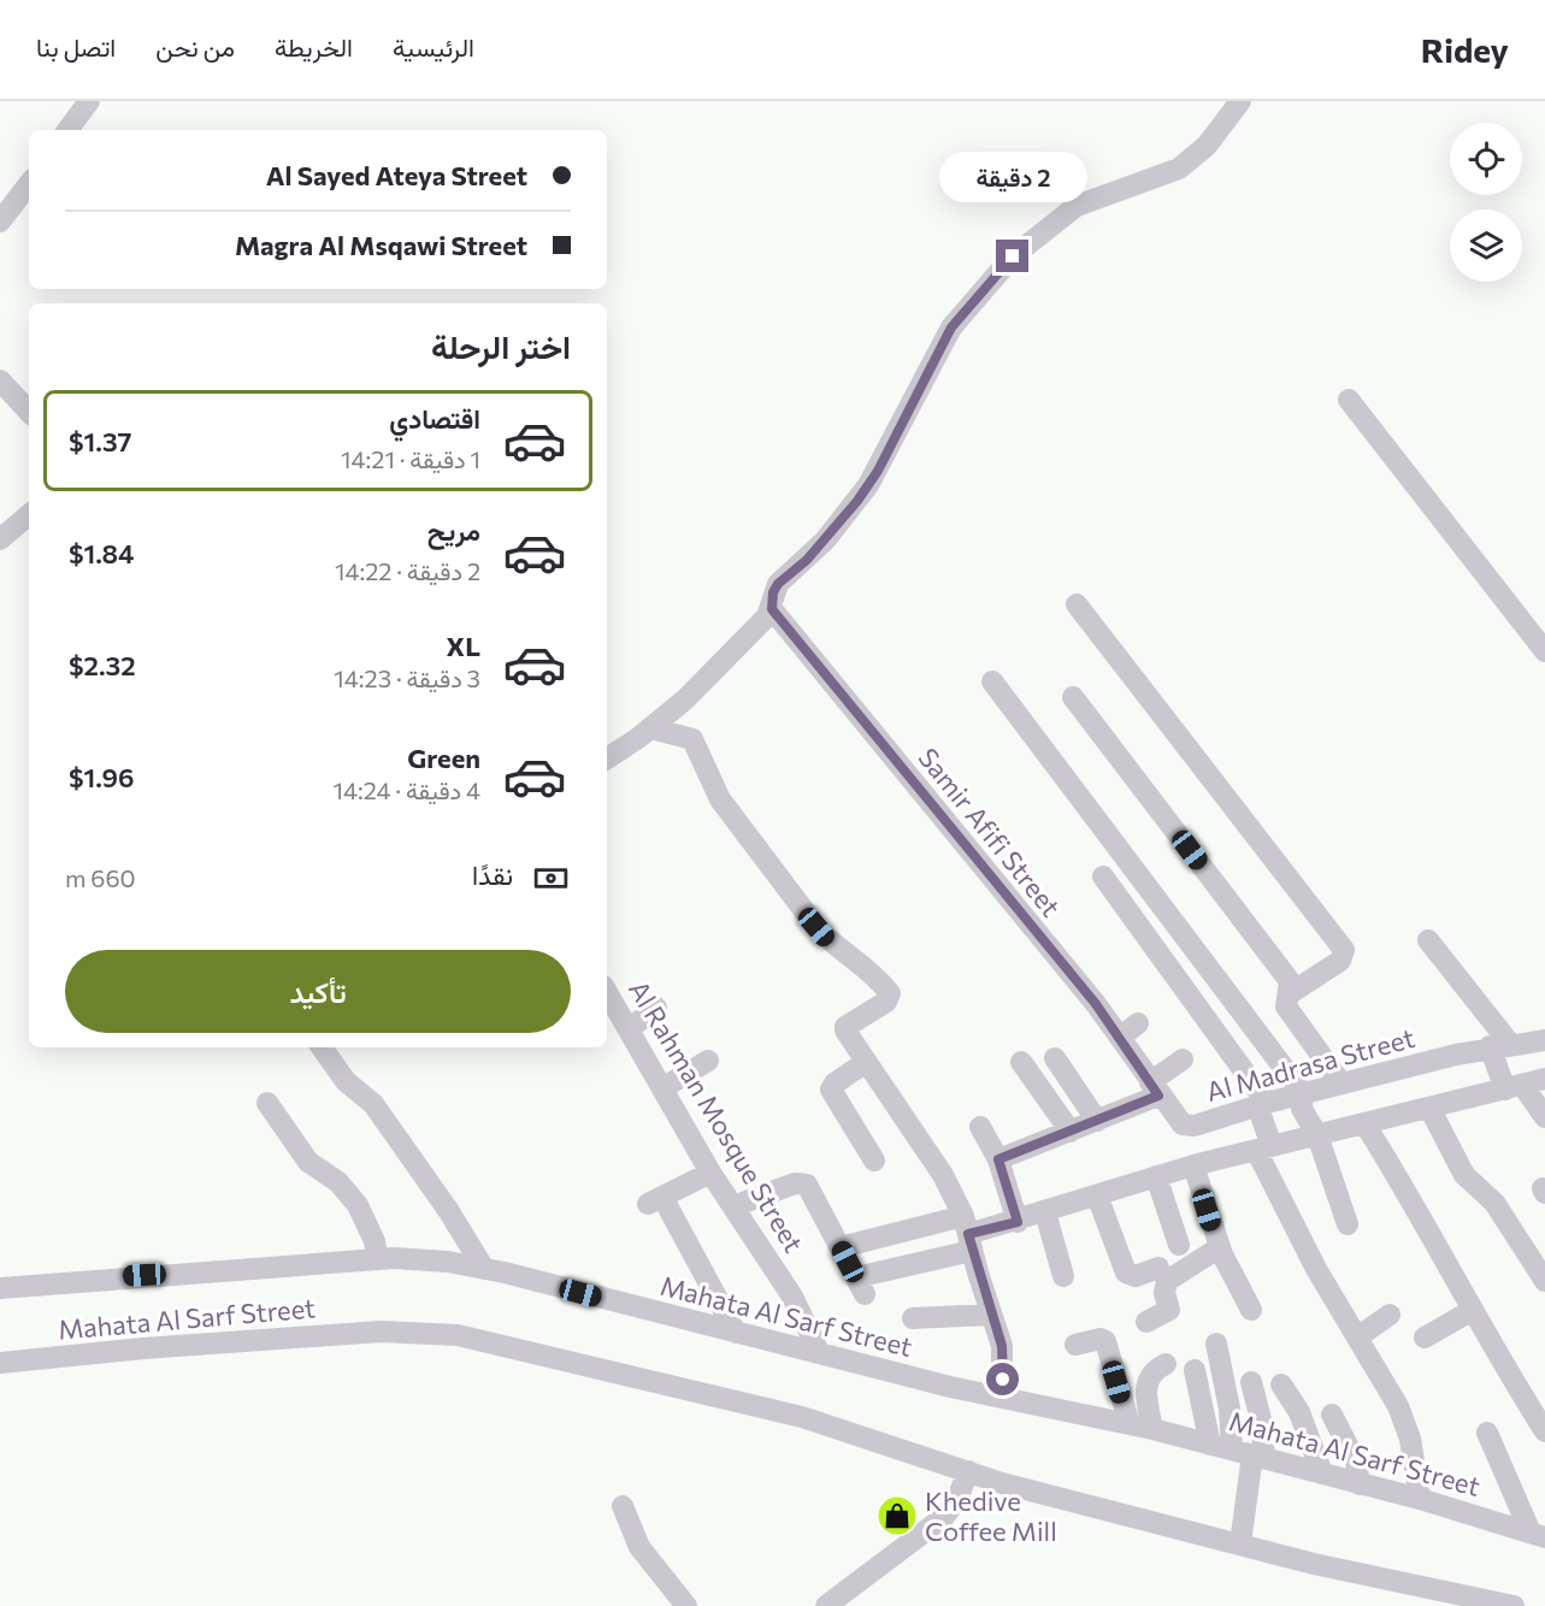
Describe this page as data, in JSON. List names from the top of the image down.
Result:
{
  "streets": {
    "street": [
      "Samir Afifi Street",
      "Al Madrasa Street",
      "Al Rahman Mosque Street",
      "Mahata Al Sarf Street"
    ]
  },
  "crossings": [
    ["Samir Afifi Street", "Al Madrasa Street"],
    ["Al Rahman Mosque Street", "Mahata Al Sarf Street"]
  ],
  "places": {
    "shop": ["Khedive Coffee Mill"]
  },
  "page": {
    "header": "Ridey",
    "nav": [
      "الرئيسية",
      "الخريطة",
      "من نحن",
      "اتصل بنا"
    ],
    "banner": ["Al Sayed Ateya Street", "Magra Al Msqawi Street"],
    "bubble": "2 دقيقة",
    "heading": "اختر الرحلة",
    "list": [
      {
        "name": "اقتصادي",
        "note": "1 دقيقة · 14:21",
        "value": "$1.37"
      },
      {
        "name": "مريح",
        "note": "2 دقيقة · 14:22",
        "value": "$1.84"
      },
      {
        "name": "XL",
        "note": "3 دقيقة · 14:23",
        "value": "$2.32"
      },
      {
        "name": "Green",
        "note": "4 دقيقة · 14:24",
        "value": "$1.96"
      }
    ],
    "pay": ["نقدًا", "660 m"],
    "buttons": "تأكيد"
  }
}
